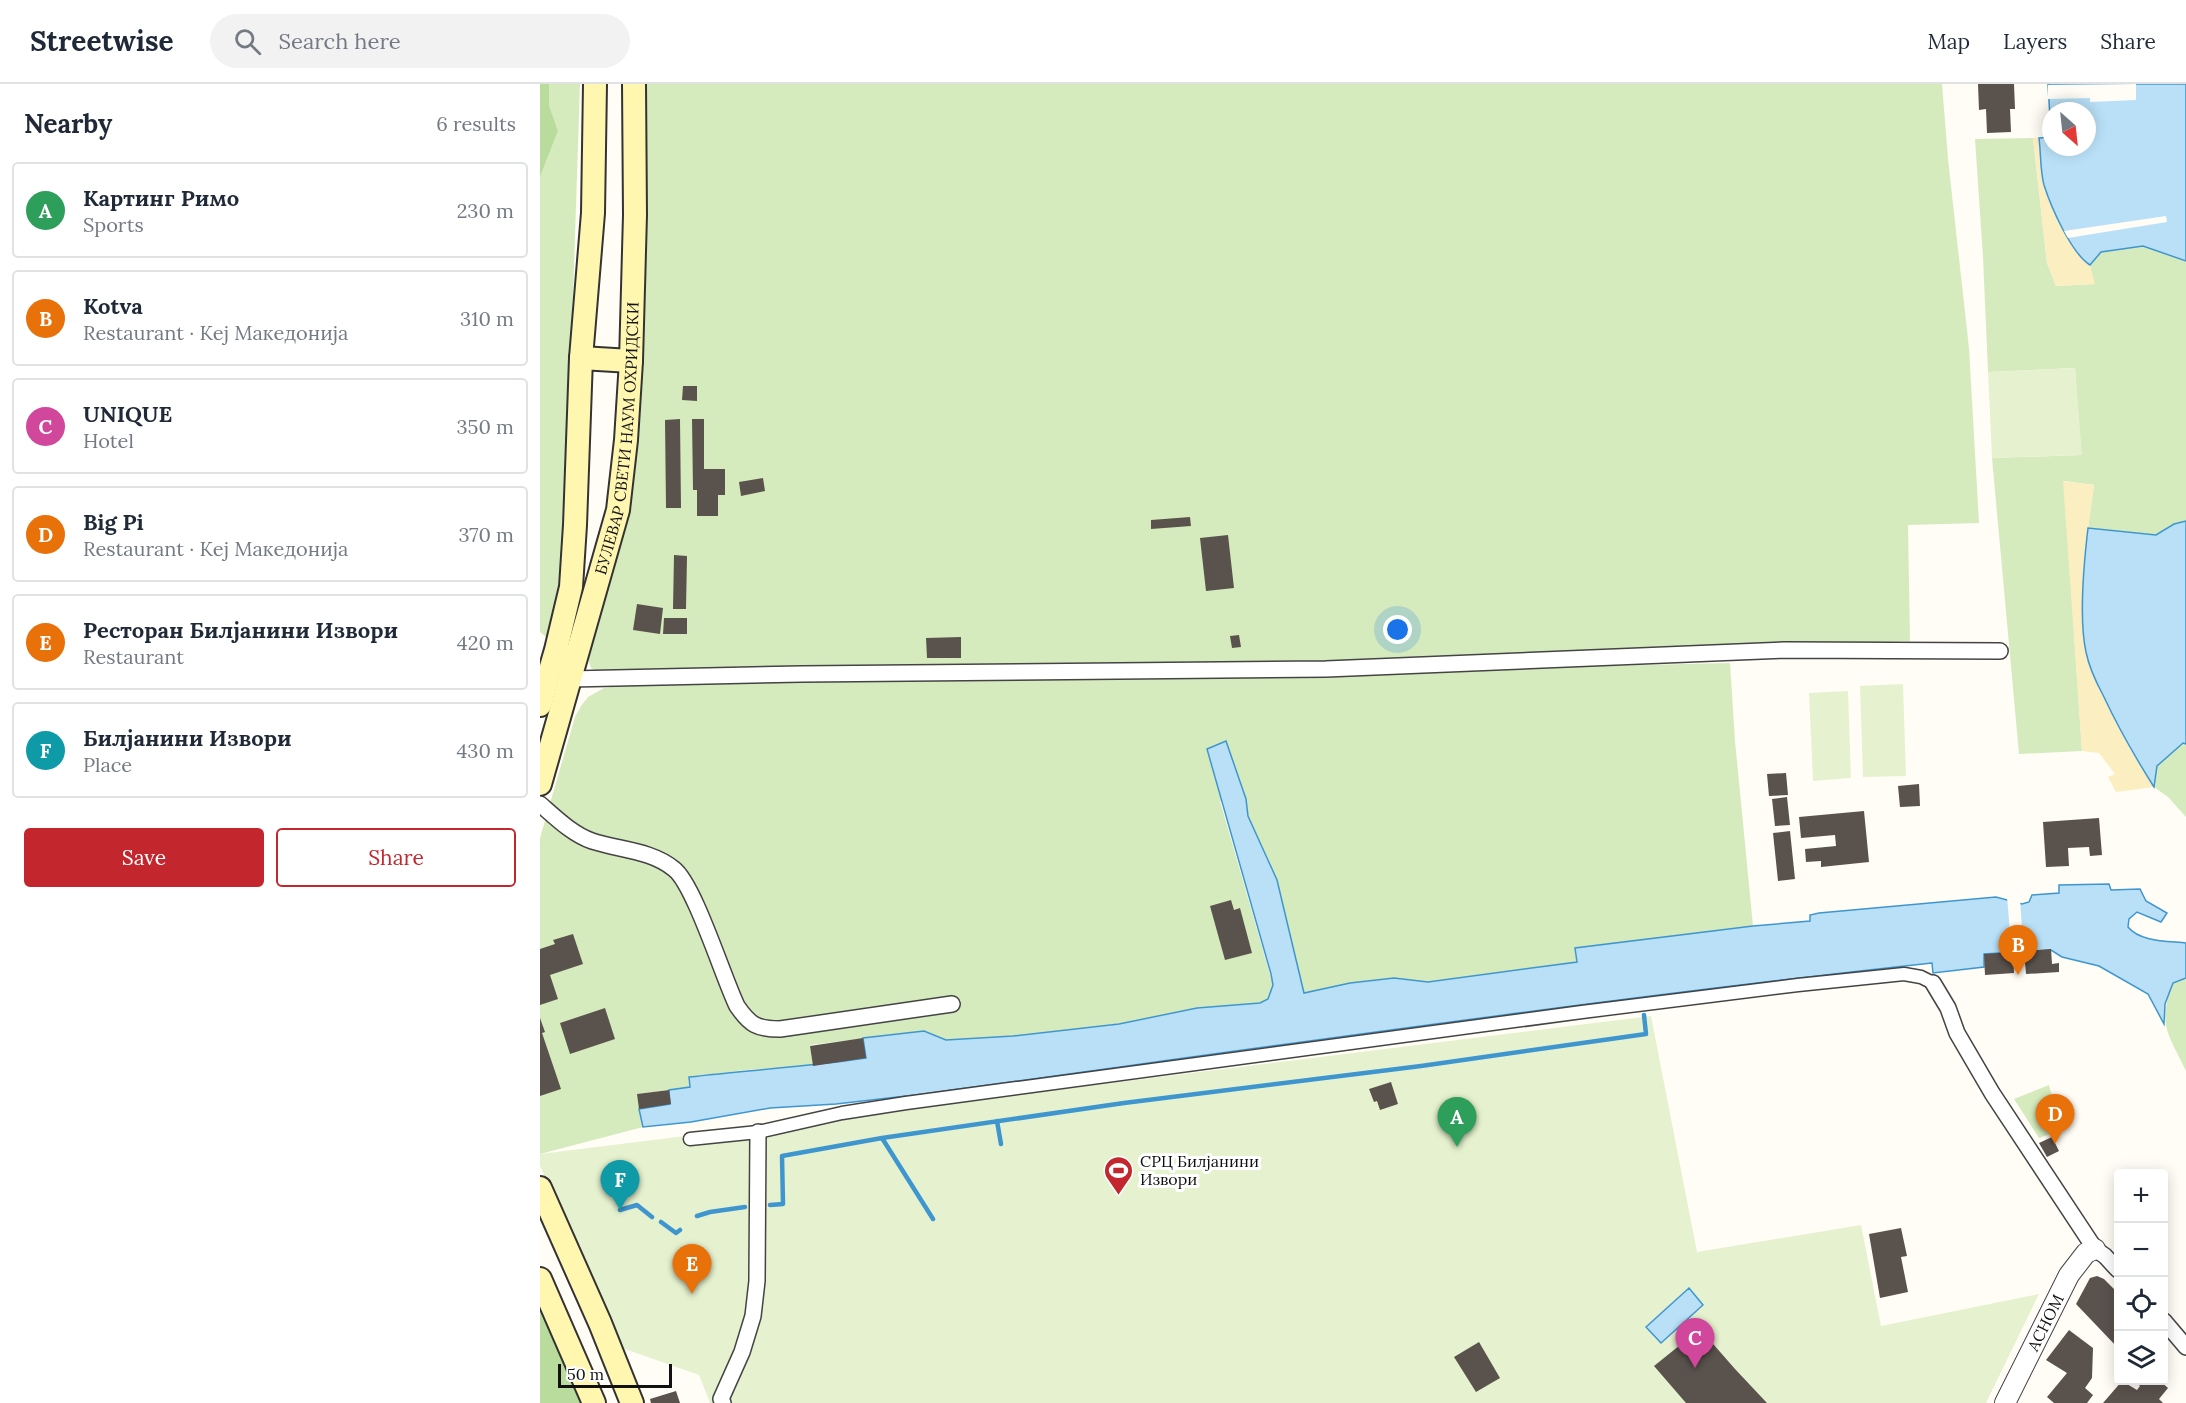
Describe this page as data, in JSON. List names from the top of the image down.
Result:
{
  "streets": {
    "main road": ["БУЛЕВАР СВЕТИ НАУМ ОХРИДСКИ"],
    "street": ["АСНОМ"]
  },
  "places": {
    "sports": ["СРЦ Билјанини Извори"]
  },
  "scale_bar": "50 m",
  "north": "bottom right",
  "page": {
    "header": "Streetwise",
    "search": "Search here",
    "nav": ["Map", "Layers", "Share"],
    "heading": ["Nearby", "6 results"],
    "list": [
      {
        "mark": "A",
        "name": "Картинг Римо",
        "note": "Sports",
        "value": "230 m"
      },
      {
        "mark": "B",
        "name": "Kotva",
        "note": "Restaurant · Кеј Македонија",
        "value": "310 m"
      },
      {
        "mark": "C",
        "name": "UNIQUE",
        "note": "Hotel",
        "value": "350 m"
      },
      {
        "mark": "D",
        "name": "Big Pi",
        "note": "Restaurant · Кеј Македонија",
        "value": "370 m"
      },
      {
        "mark": "E",
        "name": "Ресторан Билјанини Извори",
        "note": "Restaurant",
        "value": "420 m"
      },
      {
        "mark": "F",
        "name": "Билјанини Извори",
        "note": "Place",
        "value": "430 m"
      }
    ],
    "buttons": ["Save", "Share"],
    "pins": [
      "B",
      "D",
      "A",
      "F",
      "E",
      "C"
    ],
    "map_buttons": ["+", "−"],
    "scale": "50 m"
  }
}
